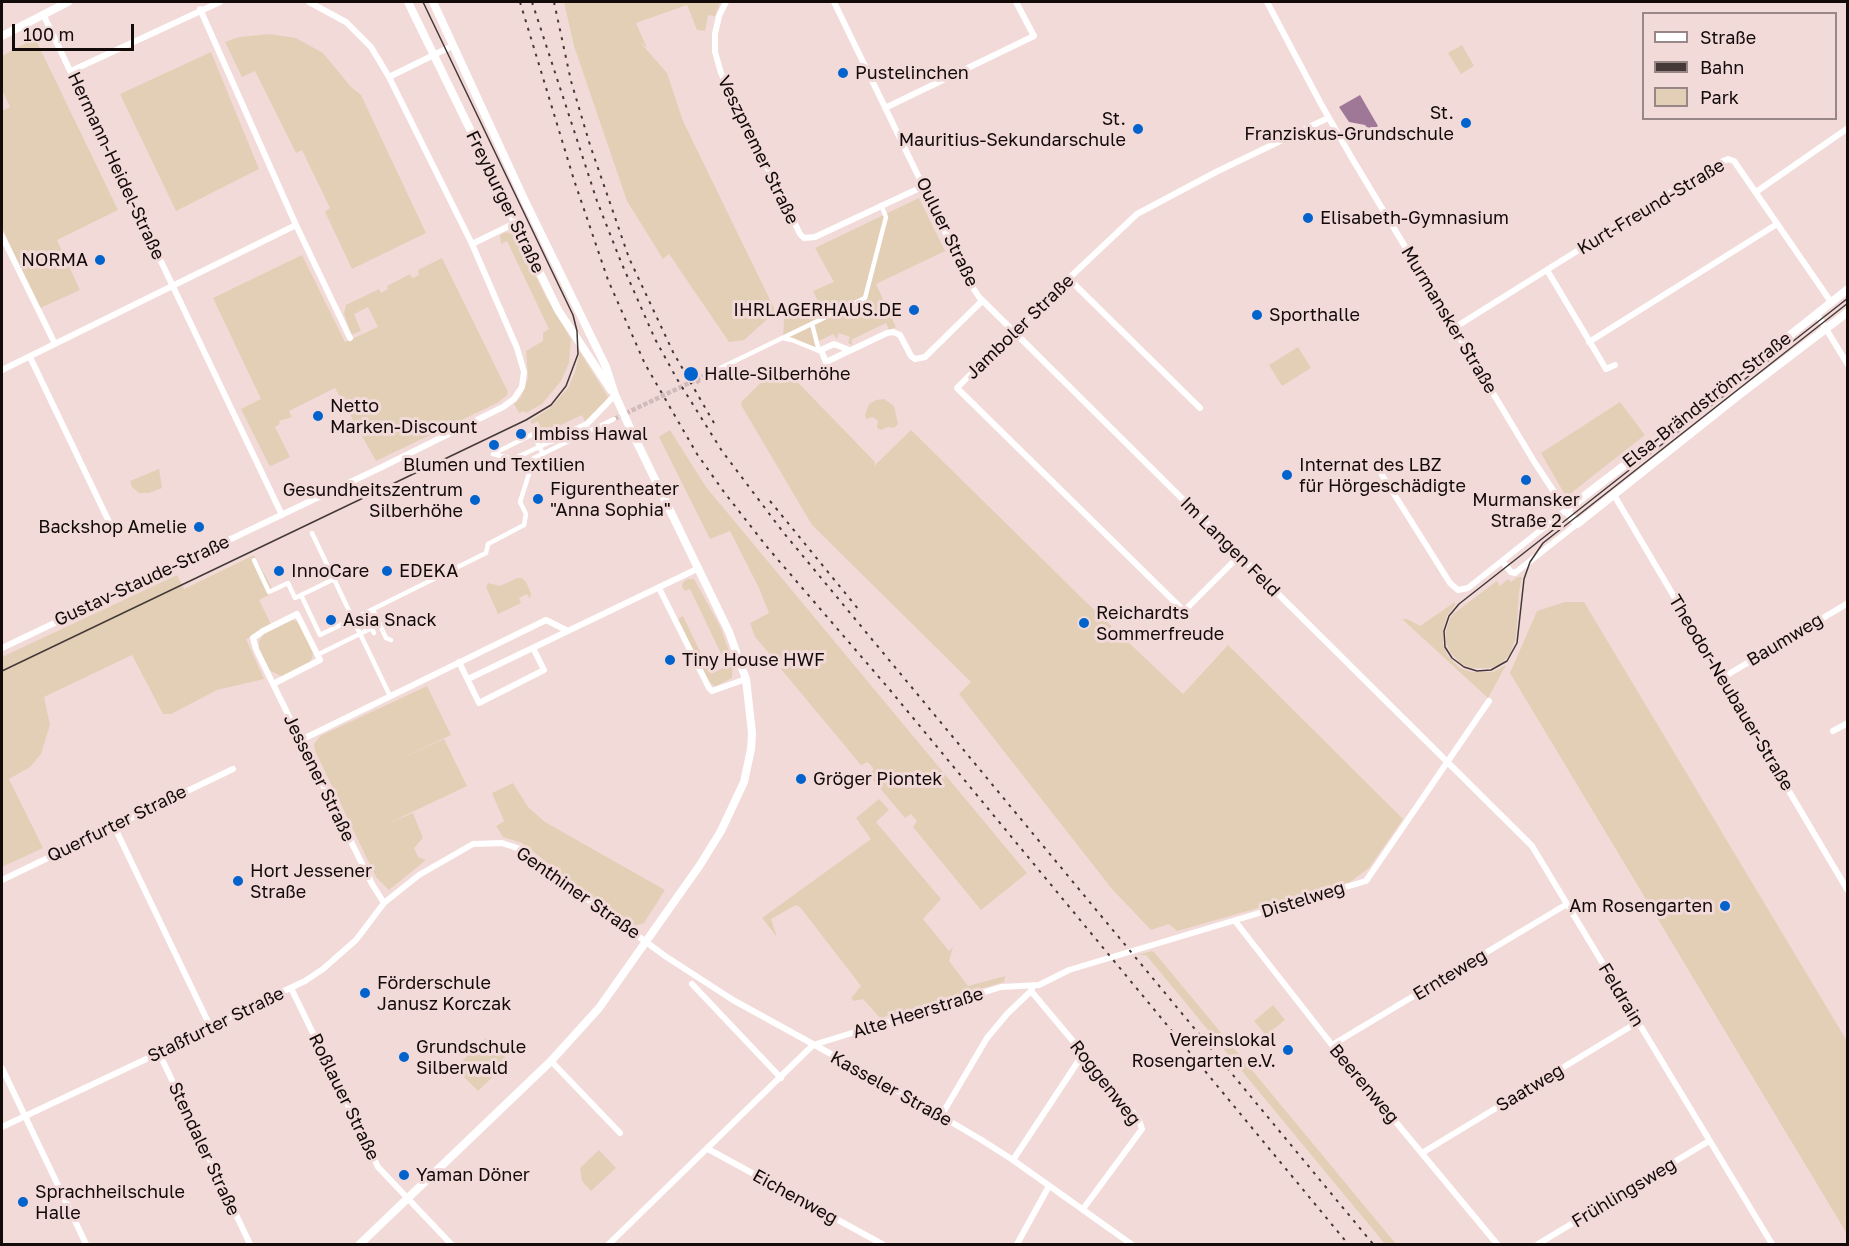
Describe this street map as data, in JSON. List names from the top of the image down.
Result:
{
  "streets": {
    "street": [
      "Veszpremer Straße",
      "Hermann-Heidel-Straße",
      "Freyburger Straße",
      "Kurt-Freund-Straße",
      "Ouluer Straße",
      "Murmansker Straße",
      "Jamboler Straße",
      "Elsa-Brändström-Straße",
      "Im Langen Feld",
      "Gustav-Staude-Straße",
      "Baumweg",
      "Theodor-Neubauer-Straße",
      "Jessener Straße",
      "Querfurter Straße",
      "Genthiner Straße",
      "Distelweg",
      "Ernteweg",
      "Feldrain",
      "Alte Heerstraße",
      "Staßfurter Straße",
      "Roggenweg",
      "Beerenweg",
      "Saatweg",
      "Kasseler Straße",
      "Roßlauer Straße",
      "Stendaler Straße",
      "Frühlingsweg",
      "Eichenweg"
    ]
  },
  "crossings": [
    ["Veszpremer Straße", "Ouluer Straße"],
    ["Hermann-Heidel-Straße", "Gustav-Staude-Straße"],
    ["Freyburger Straße", "Genthiner Straße"],
    ["Freyburger Straße", "Kasseler Straße"],
    ["Freyburger Straße", "Roßlauer Straße"],
    ["Kurt-Freund-Straße", "Murmansker Straße"],
    ["Kurt-Freund-Straße", "Elsa-Brändström-Straße"],
    ["Ouluer Straße", "Jamboler Straße"],
    ["Ouluer Straße", "Im Langen Feld"],
    ["Murmansker Straße", "Jamboler Straße"],
    ["Murmansker Straße", "Elsa-Brändström-Straße"],
    ["Jamboler Straße", "Im Langen Feld"],
    ["Elsa-Brändström-Straße", "Theodor-Neubauer-Straße"],
    ["Im Langen Feld", "Distelweg"],
    ["Im Langen Feld", "Feldrain"],
    ["Baumweg", "Theodor-Neubauer-Straße"],
    ["Jessener Straße", "Genthiner Straße"],
    ["Jessener Straße", "Staßfurter Straße"],
    ["Genthiner Straße", "Staßfurter Straße"],
    ["Genthiner Straße", "Kasseler Straße"],
    ["Distelweg", "Feldrain"],
    ["Distelweg", "Alte Heerstraße"],
    ["Distelweg", "Roggenweg"],
    ["Distelweg", "Beerenweg"],
    ["Ernteweg", "Feldrain"],
    ["Ernteweg", "Beerenweg"],
    ["Feldrain", "Saatweg"],
    ["Feldrain", "Frühlingsweg"],
    ["Alte Heerstraße", "Roggenweg"],
    ["Alte Heerstraße", "Kasseler Straße"],
    ["Alte Heerstraße", "Eichenweg"],
    ["Staßfurter Straße", "Roßlauer Straße"],
    ["Staßfurter Straße", "Stendaler Straße"],
    ["Roggenweg", "Kasseler Straße"],
    ["Beerenweg", "Saatweg"]
  ],
  "places": [
    "Pustelinchen",
    "St. Franziskus-Grundschule",
    "St. Mauritius-Sekundarschule",
    "Elisabeth-Gymnasium",
    "NORMA",
    "IHRLAGERHAUS.DE",
    "Sporthalle",
    "Halle-Silberhöhe",
    "Netto Marken-Discount",
    "Imbiss Hawal",
    "Blumen und Textilien",
    "Internat des LBZ für Hörgeschädigte",
    "Murmansker Straße 2",
    "Figurentheater \"Anna Sophia\"",
    "Gesundheitszentrum Silberhöhe",
    "Backshop Amelie",
    "InnoCare",
    "EDEKA",
    "Asia Snack",
    "Reichardts Sommerfreude",
    "Tiny House HWF",
    "Gröger Piontek",
    "Hort Jessener Straße",
    "Am Rosengarten",
    "Förderschule Janusz Korczak",
    "Vereinslokal Rosengarten e.V.",
    "Grundschule Silberwald",
    "Yaman Döner",
    "Sprachheilschule Halle"
  ],
  "legend": ["Straße", "Bahn", "Park"],
  "scale_bar": "100 m"
}
